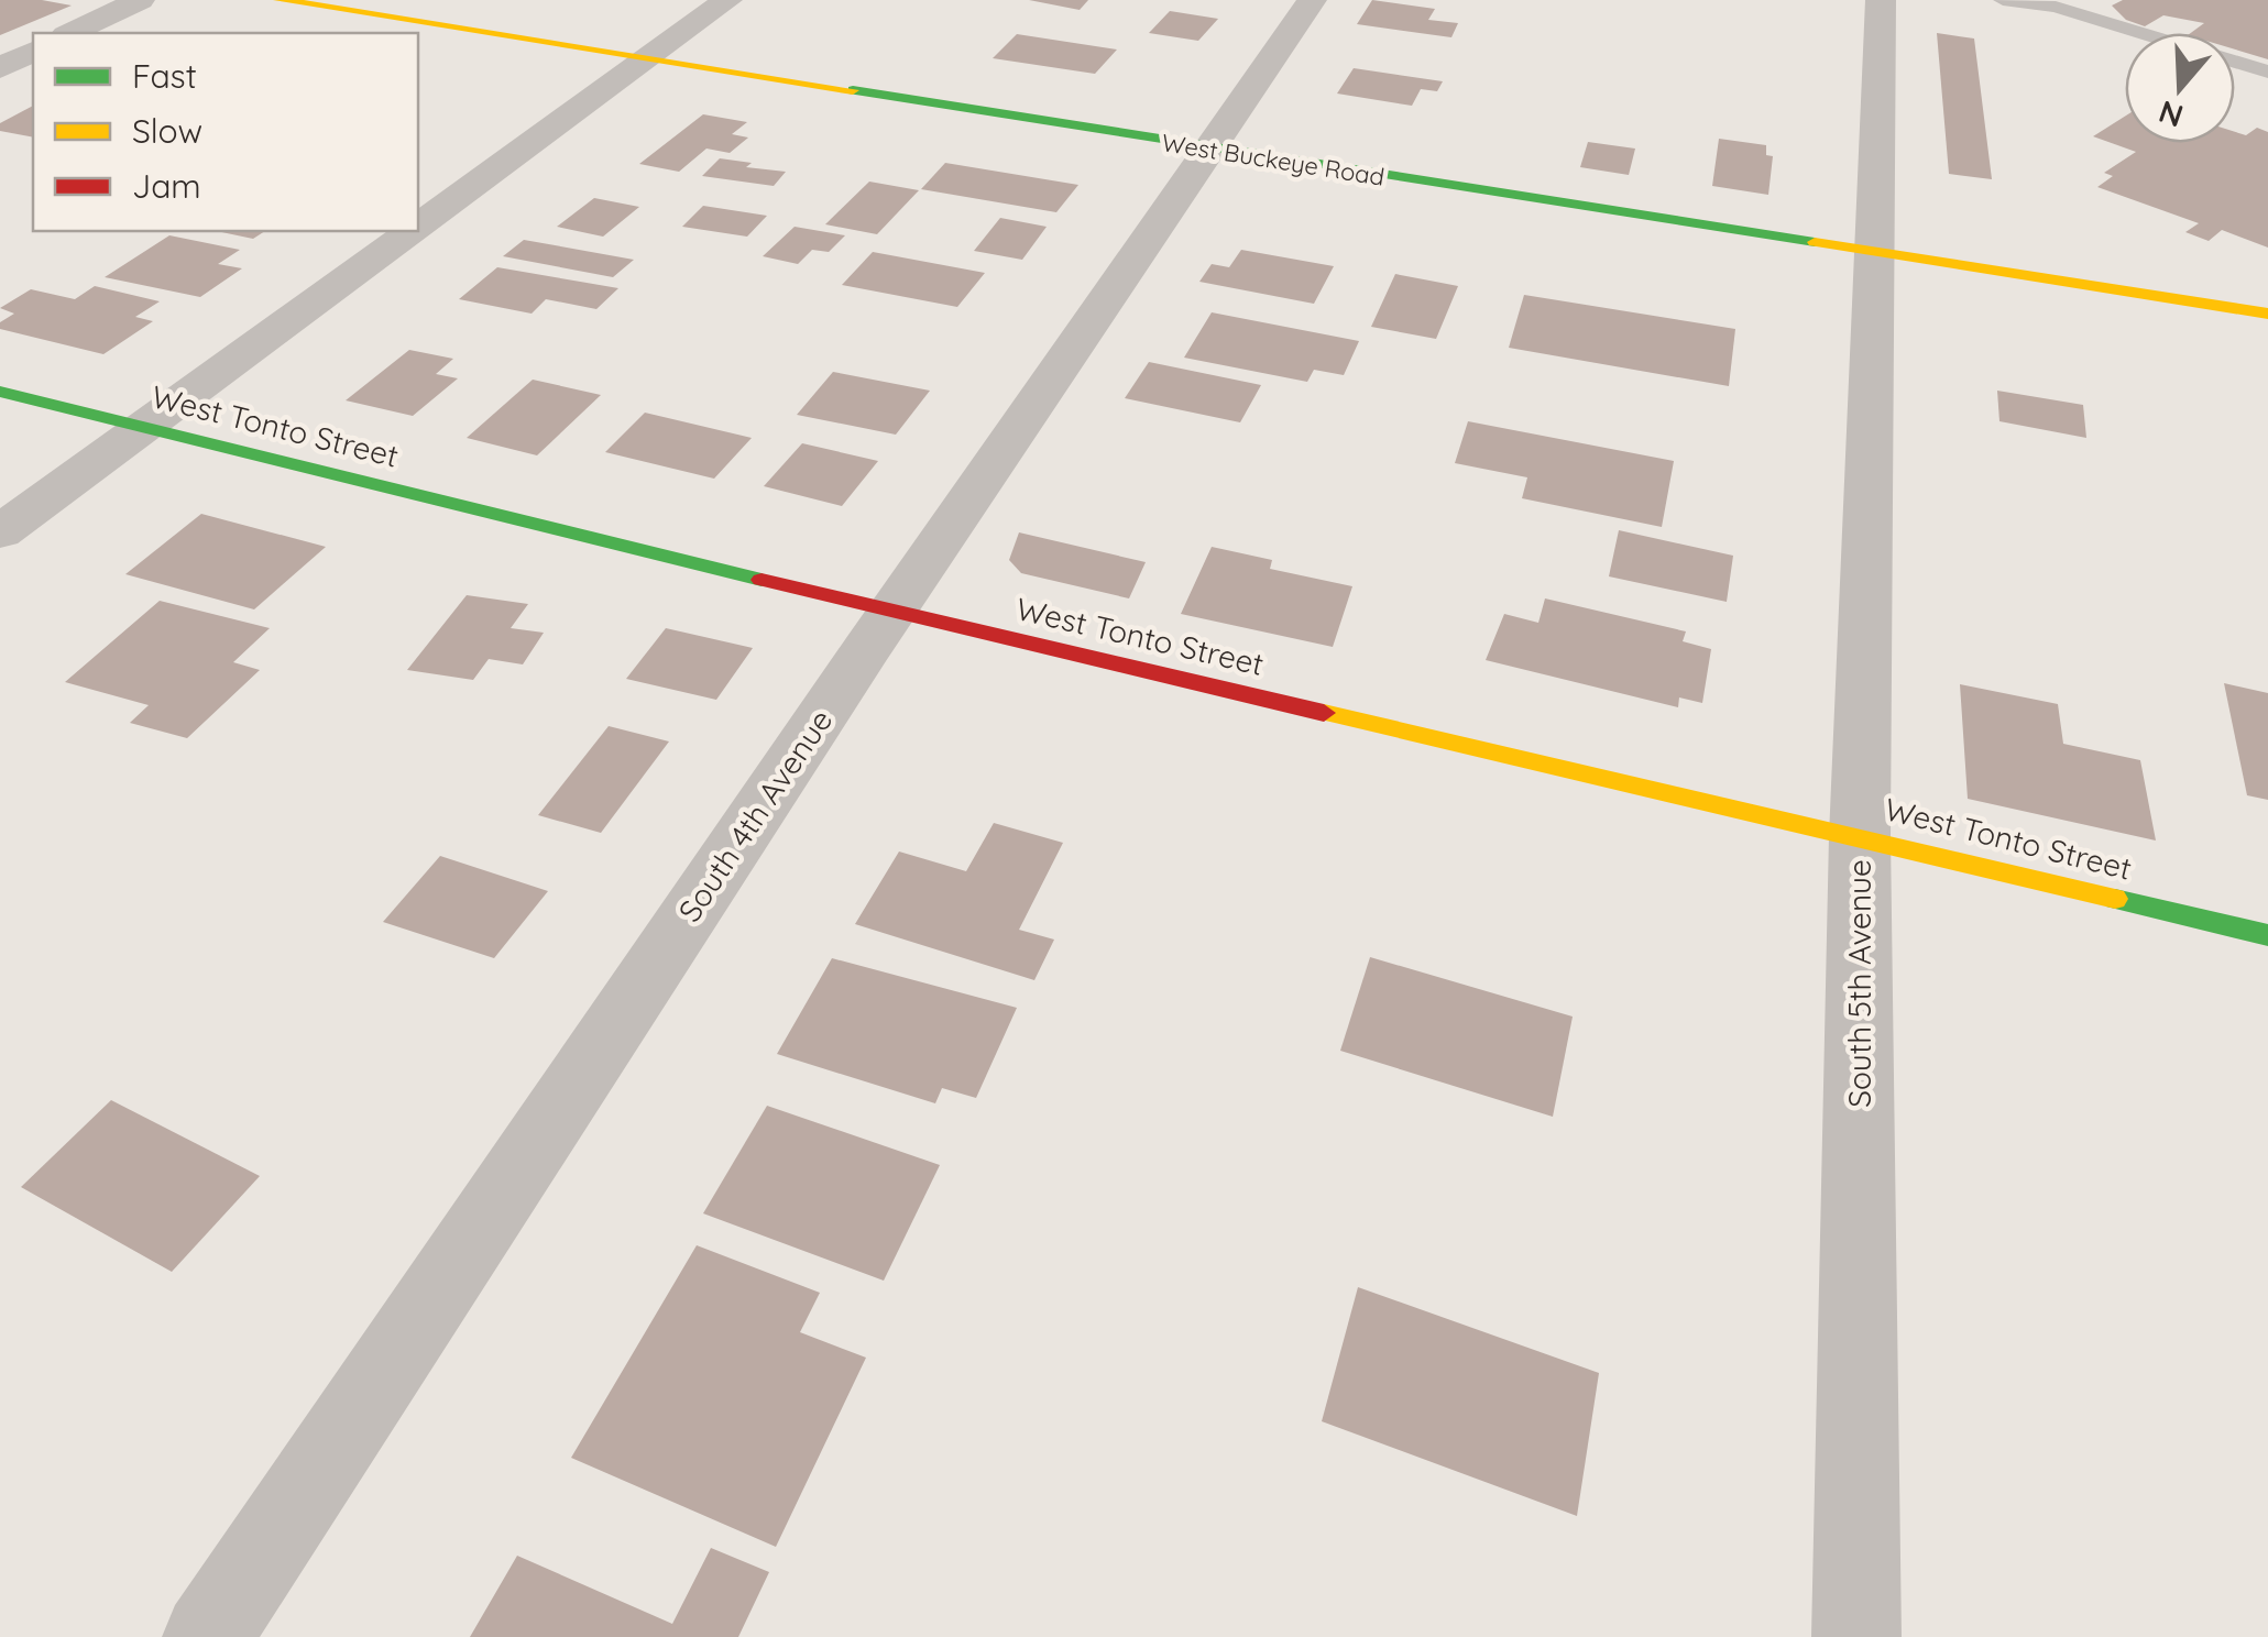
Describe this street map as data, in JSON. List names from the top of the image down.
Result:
{
  "streets": {
    "main road": ["West Buckeye Road", "West Tonto Street"],
    "street": ["South 4th Avenue", "South 5th Avenue"]
  },
  "crossings": [
    ["West Buckeye Road", "South 4th Avenue"],
    ["West Buckeye Road", "South 5th Avenue"],
    ["West Tonto Street", "South 4th Avenue"],
    ["West Tonto Street", "South 5th Avenue"]
  ],
  "legend": ["Fast", "Slow", "Jam"],
  "north": "bottom"
}
